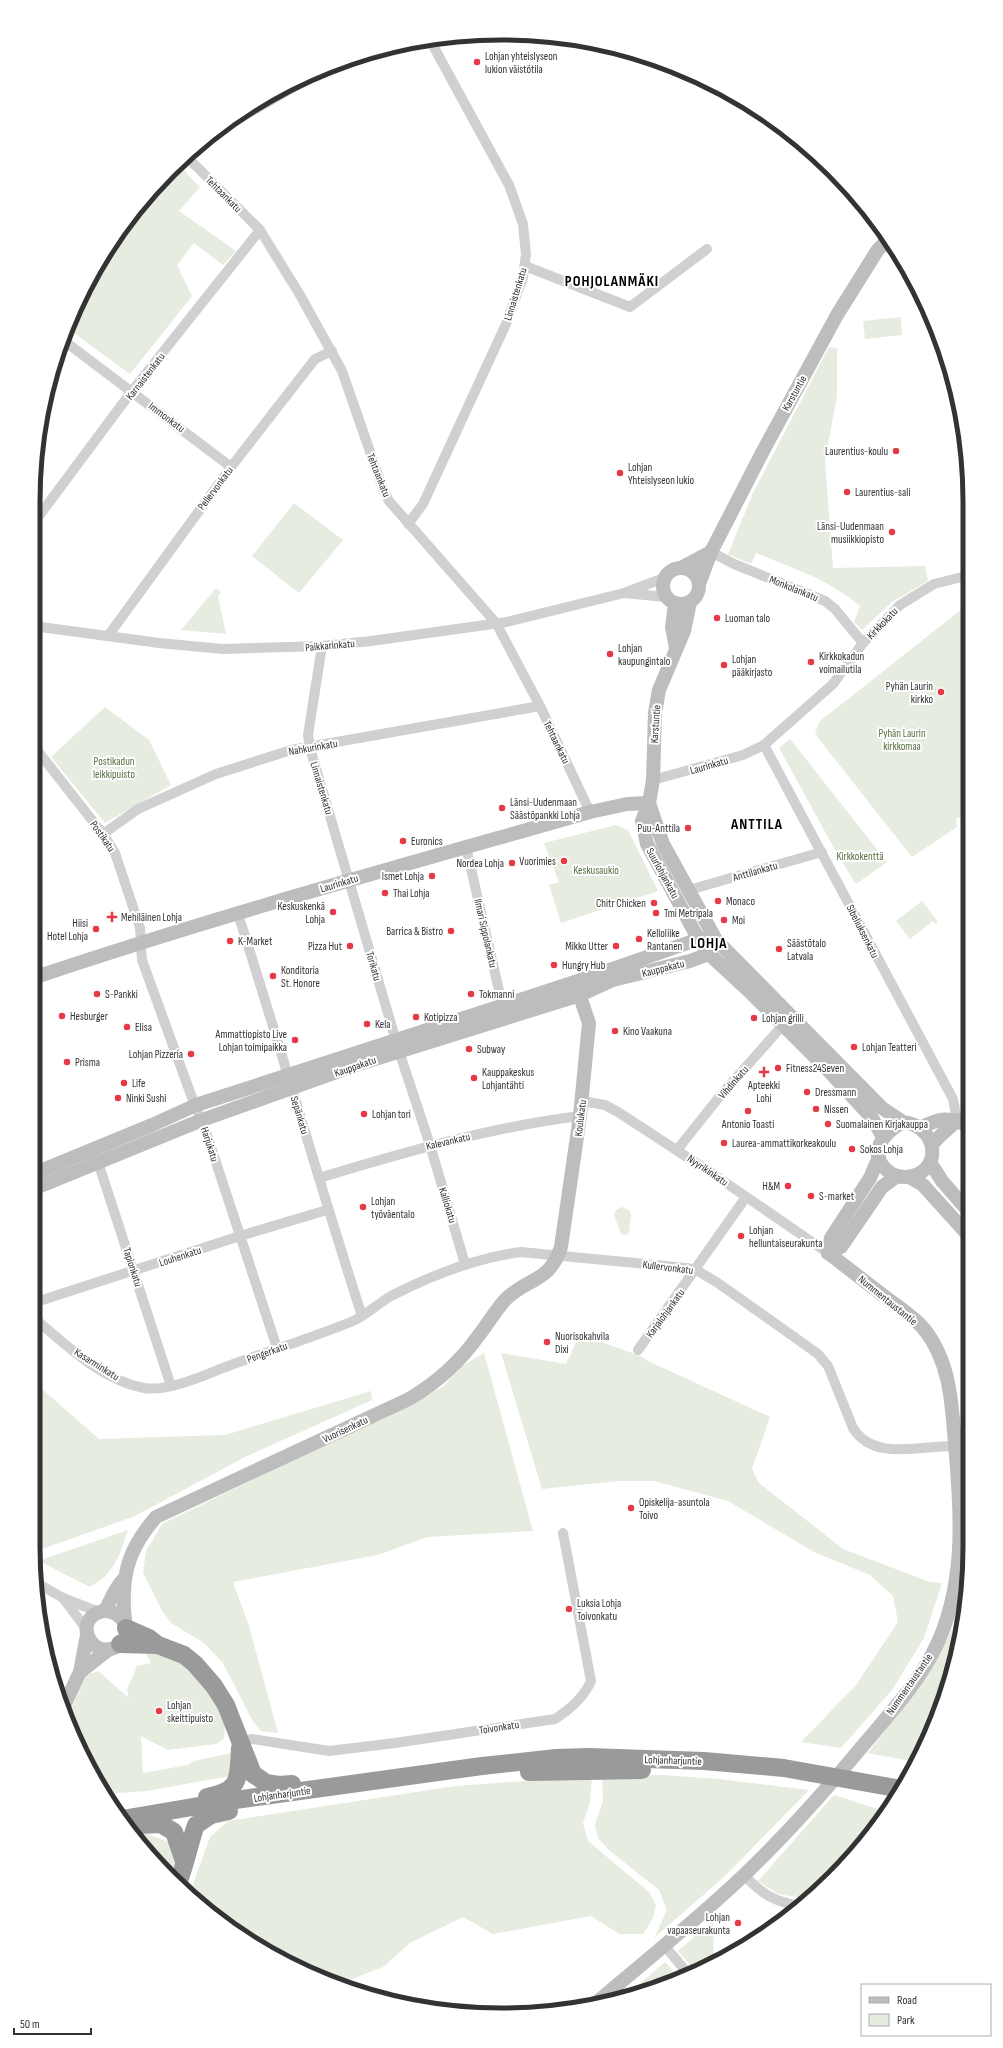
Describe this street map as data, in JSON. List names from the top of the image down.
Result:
{
  "streets": {
    "highway": ["Lohjanharjuntie"],
    "main road": [
      "Karstuntie",
      "Laurinkatu",
      "Suurlohjankatu",
      "Kauppakatu",
      "Koulukatu",
      "Nummentaustantie",
      "Vuorisenkatu"
    ],
    "street": [
      "Tehtaankatu",
      "Linnaistenkatu",
      "Karnaistenkatu",
      "Immonkatu",
      "Pellervonkatu",
      "Monkolankatu",
      "Kirkkokatu",
      "Paikkarinkatu",
      "Nahkurinkatu",
      "Postikatu",
      "Anttilankatu",
      "Sibeliuksenkatu",
      "Ilmari Sippolankatu",
      "Torikatu",
      "Vihdinkatu",
      "Sepänkatu",
      "Kalevankatu",
      "Harjukatu",
      "Nyyrikinkatu",
      "Kalliokatu",
      "Louhenkatu",
      "Tapionkatu",
      "Kullervonkatu",
      "Karjalohjankatu",
      "Pengerkatu",
      "Kasarminkatu",
      "Toivonkatu"
    ]
  },
  "crossings": [
    ["Tehtaankatu", "Linnaistenkatu"],
    ["Tehtaankatu", "Karnaistenkatu"],
    ["Tehtaankatu", "Pellervonkatu"],
    ["Tehtaankatu", "Paikkarinkatu"],
    ["Tehtaankatu", "Nahkurinkatu"],
    ["Tehtaankatu", "Laurinkatu"],
    ["Linnaistenkatu", "Paikkarinkatu"],
    ["Linnaistenkatu", "Nahkurinkatu"],
    ["Linnaistenkatu", "Laurinkatu"],
    ["Linnaistenkatu", "Torikatu"],
    ["Karnaistenkatu", "Immonkatu"],
    ["Karstuntie", "Monkolankatu"],
    ["Karstuntie", "Paikkarinkatu"],
    ["Karstuntie", "Laurinkatu"],
    ["Karstuntie", "Suurlohjankatu"],
    ["Immonkatu", "Pellervonkatu"],
    ["Pellervonkatu", "Paikkarinkatu"],
    ["Monkolankatu", "Kirkkokatu"],
    ["Kirkkokatu", "Laurinkatu"],
    ["Kirkkokatu", "Sibeliuksenkatu"],
    ["Nahkurinkatu", "Postikatu"],
    ["Laurinkatu", "Postikatu"],
    ["Laurinkatu", "Suurlohjankatu"],
    ["Laurinkatu", "Sibeliuksenkatu"],
    ["Laurinkatu", "Ilmari Sippolankatu"],
    ["Laurinkatu", "Torikatu"],
    ["Laurinkatu", "Sepänkatu"],
    ["Laurinkatu", "Harjukatu"],
    ["Postikatu", "Harjukatu"],
    ["Anttilankatu", "Suurlohjankatu"],
    ["Anttilankatu", "Sibeliuksenkatu"],
    ["Suurlohjankatu", "Kauppakatu"],
    ["Suurlohjankatu", "Vihdinkatu"],
    ["Ilmari Sippolankatu", "Kauppakatu"],
    ["Torikatu", "Kauppakatu"],
    ["Torikatu", "Kalevankatu"],
    ["Torikatu", "Kalliokatu"],
    ["Kauppakatu", "Sepänkatu"],
    ["Kauppakatu", "Koulukatu"],
    ["Kauppakatu", "Harjukatu"],
    ["Kauppakatu", "Tapionkatu"],
    ["Vihdinkatu", "Nyyrikinkatu"],
    ["Sepänkatu", "Kalevankatu"],
    ["Sepänkatu", "Louhenkatu"],
    ["Sepänkatu", "Kullervonkatu"],
    ["Sepänkatu", "Pengerkatu"],
    ["Koulukatu", "Kalevankatu"],
    ["Koulukatu", "Nyyrikinkatu"],
    ["Koulukatu", "Kullervonkatu"],
    ["Koulukatu", "Vuorisenkatu"],
    ["Kalevankatu", "Kalliokatu"],
    ["Harjukatu", "Louhenkatu"],
    ["Harjukatu", "Pengerkatu"],
    ["Nyyrikinkatu", "Nummentaustantie"],
    ["Nyyrikinkatu", "Karjalohjankatu"],
    ["Kalliokatu", "Kullervonkatu"],
    ["Louhenkatu", "Tapionkatu"],
    ["Tapionkatu", "Pengerkatu"],
    ["Tapionkatu", "Kasarminkatu"],
    ["Kullervonkatu", "Nummentaustantie"],
    ["Kullervonkatu", "Karjalohjankatu"],
    ["Kullervonkatu", "Pengerkatu"],
    ["Kullervonkatu", "Vuorisenkatu"],
    ["Pengerkatu", "Kasarminkatu"]
  ],
  "districts": ["POHJOLANMÄKI", "ANTTILA", "LOHJA"],
  "parks": [
    "Pyhän Laurin kirkkomaa",
    "Postikadun leikkipuisto",
    "Kirkkokenttä",
    "Keskusaukio"
  ],
  "places": {
    "other": [
      "Lohjan yhteislyseon lukion väistötila",
      "Laurentius-koulu",
      "Lohjan Yhteislyseon lukio",
      "Laurentius-sali",
      "Länsi-Uudenmaan musiikkiopisto",
      "Luoman talo",
      "Lohjan kaupungintalo",
      "Kirkkokadun voimailutila",
      "Lohjan pääkirjasto",
      "Pyhän Laurin kirkko",
      "Länsi-Uudenmaan Säästöpankki Lohja",
      "Puu-Anttila",
      "Euronics",
      "Vuorimies",
      "Nordea Lohja",
      "Ismet Lohja",
      "Thai Lohja",
      "Monaco",
      "Chitr Chicken",
      "Keskuskenkä Lohja",
      "Tmi Metripala",
      "Moi",
      "Hiisi Hotel Lohja",
      "Barrica & Bistro",
      "Kelloliike Rantanen",
      "K-Market",
      "Pizza Hut",
      "Mikko Utter",
      "Säästötalo Latvala",
      "Hungry Hub",
      "Konditoria St. Honore",
      "S-Pankki",
      "Tokmanni",
      "Hesburger",
      "Kotipizza",
      "Lohjan grilli",
      "Kela",
      "Elisa",
      "Kino Vaakuna",
      "Ammattiopisto Live Lohjan toimipaikka",
      "Lohjan Teatteri",
      "Subway",
      "Lohjan Pizzeria",
      "Prisma",
      "Fitness24Seven",
      "Kauppakeskus Lohjantähti",
      "Life",
      "Dressmann",
      "Ninki Sushi",
      "Nissen",
      "Antonio Toasti",
      "Lohjan tori",
      "Suomalainen Kirjakauppa",
      "Laurea-ammattikorkeakoulu",
      "Sokos Lohja",
      "H&M",
      "S-market",
      "Lohjan työväentalo",
      "Lohjan helluntaiseurakunta",
      "Nuorisokahvila Dixi",
      "Opiskelija-asuntola Toivo",
      "Luksia Lohja Toivonkatu",
      "Lohjan skeittipuisto",
      "Lohjan vapaaseurakunta"
    ],
    "health": ["Mehiläinen Lohja", "Apteekki Lohi"]
  },
  "legend": ["Road", "Park"],
  "scale_bar": "50 m"
}
